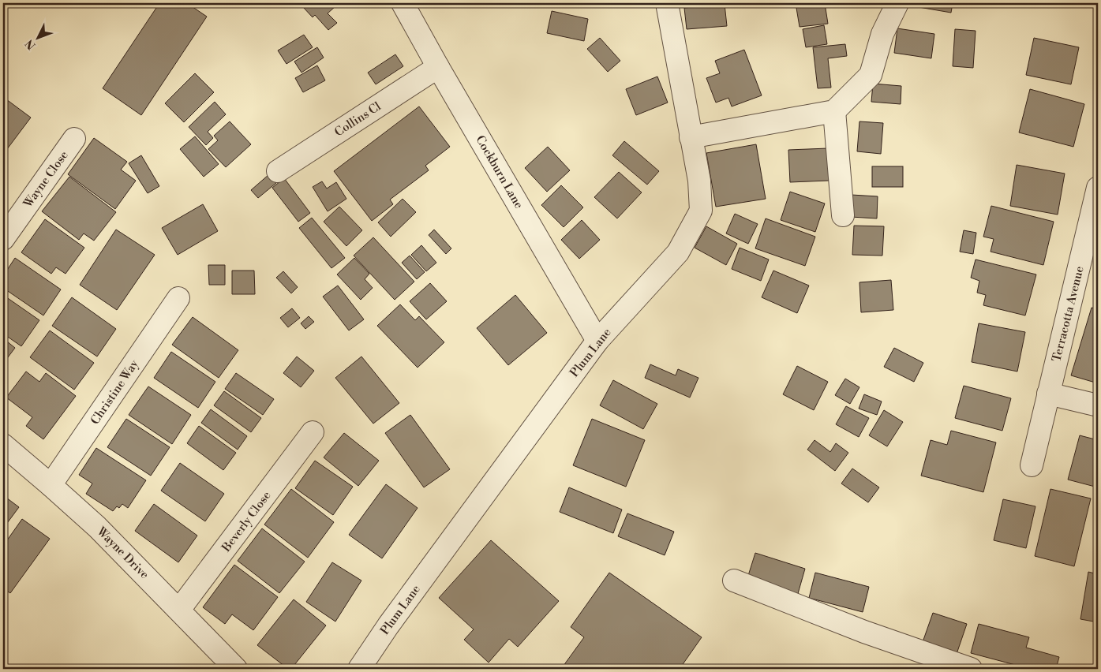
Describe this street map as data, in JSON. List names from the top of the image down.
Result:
{
  "streets": {
    "street": [
      "Collins Cl",
      "Cockburn Lane",
      "Wayne Close",
      "Terracotta Avenue",
      "Plum Lane",
      "Christine Way",
      "Beverly Close",
      "Wayne Drive"
    ]
  },
  "crossings": [
    ["Collins Cl", "Cockburn Lane"],
    ["Cockburn Lane", "Plum Lane"],
    ["Christine Way", "Wayne Drive"],
    ["Beverly Close", "Wayne Drive"]
  ],
  "north": "bottom left"
}
